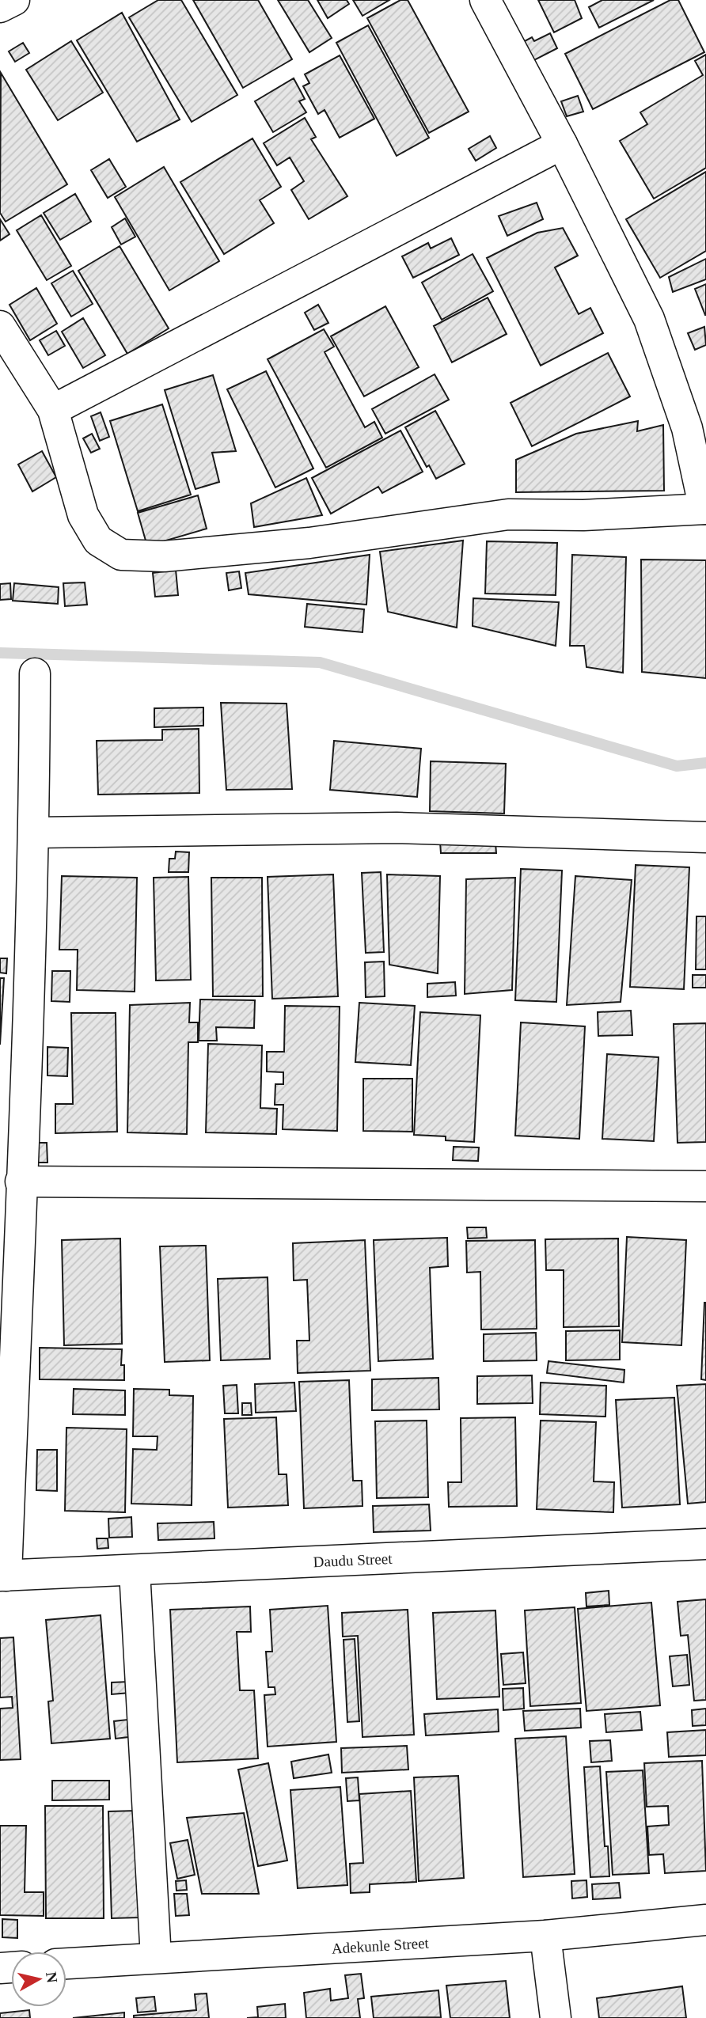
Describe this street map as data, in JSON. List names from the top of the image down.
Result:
{
  "streets": {
    "street": ["Daudu Street", "Adekunle Street"]
  },
  "north": "right"
}
